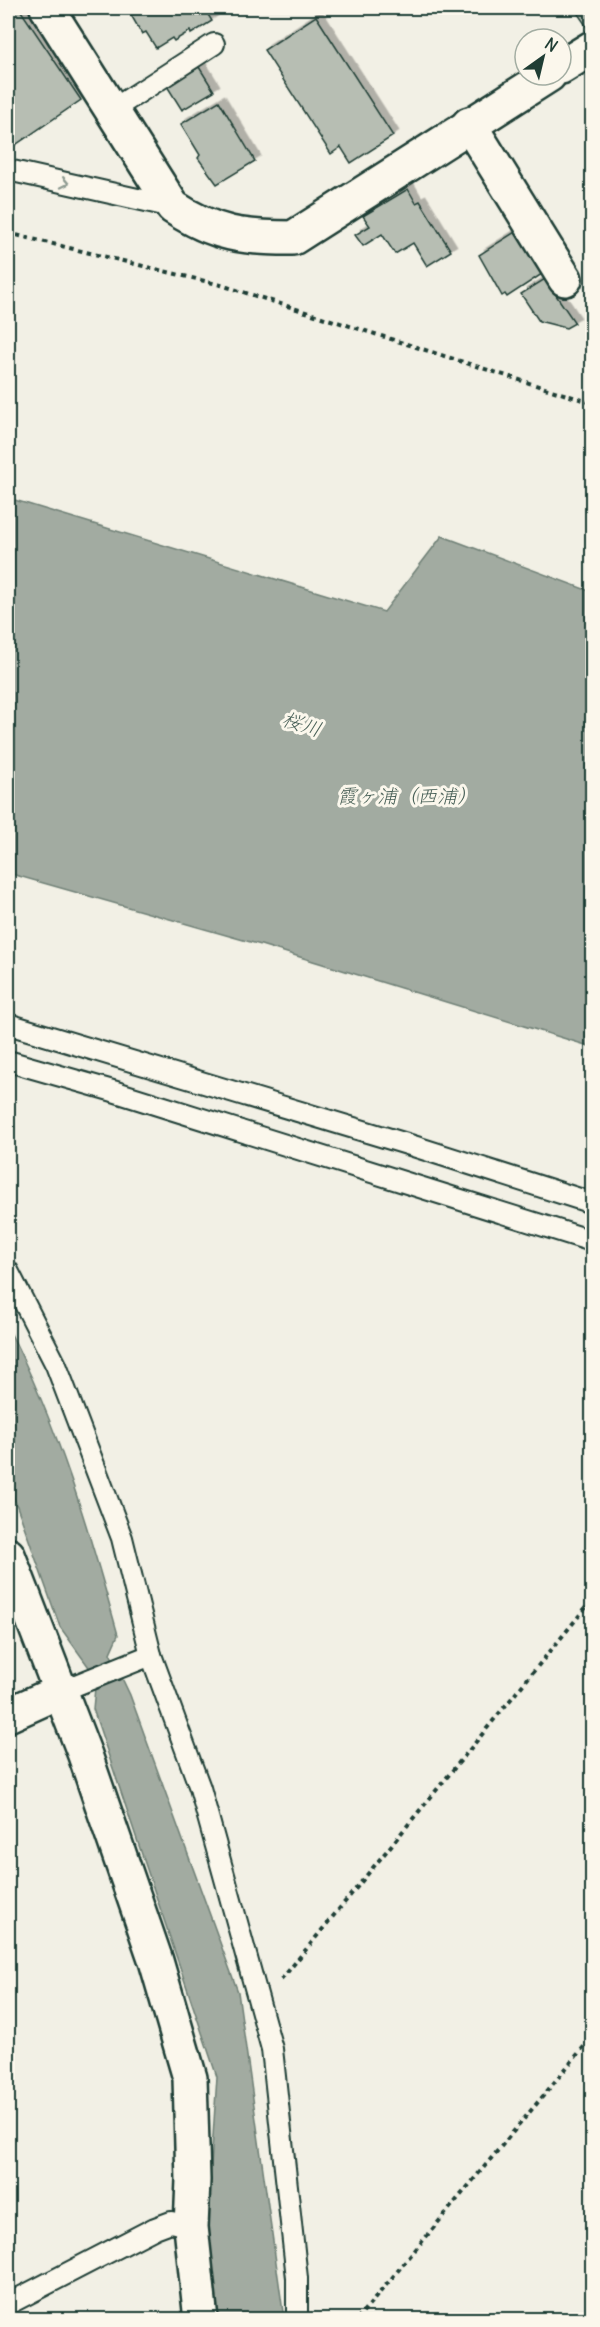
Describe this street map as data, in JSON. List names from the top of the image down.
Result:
{
  "water": ["桜川", "霞ヶ浦（西浦）"],
  "north": "top right"
}
